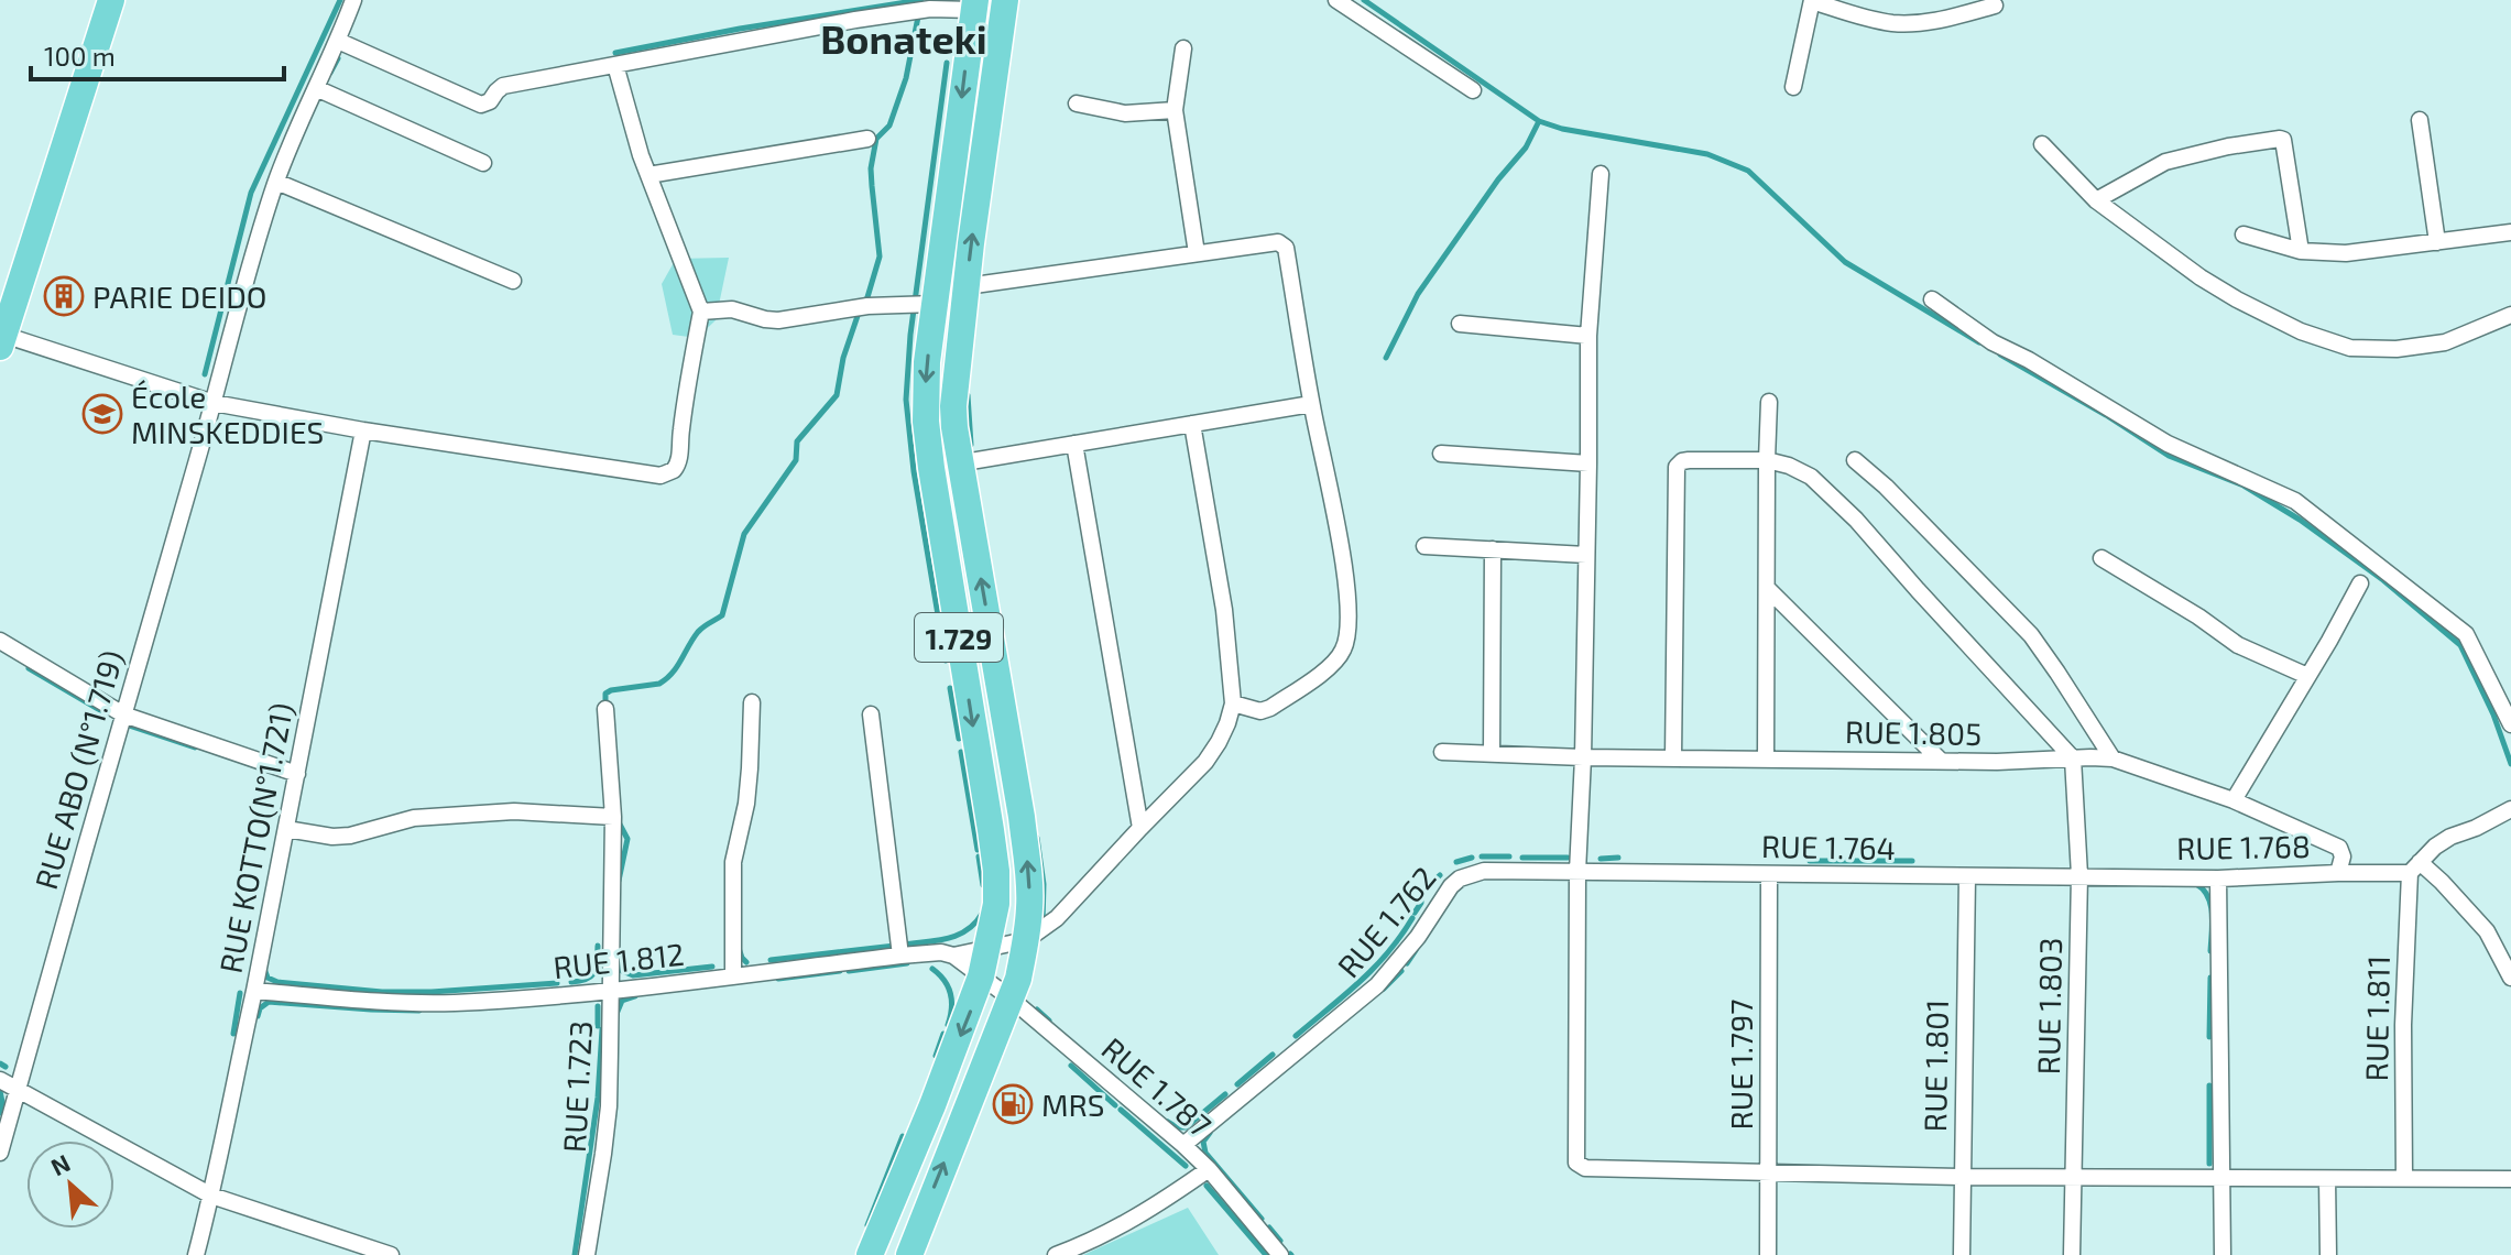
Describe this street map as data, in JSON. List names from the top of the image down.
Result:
{
  "streets": {
    "main road": ["1.729"],
    "street": [
      "RUE 1.805",
      "RUE ABO (N°1.719)",
      "RUE KOTTO(N°1.721)",
      "RUE 1.764",
      "RUE 1.768",
      "RUE 1.762",
      "RUE 1.812",
      "RUE 1.803",
      "RUE 1.811",
      "RUE 1.797",
      "RUE 1.801",
      "RUE 1.723",
      "RUE 1.787"
    ]
  },
  "crossings": [
    ["1.729", "RUE 1.812"],
    ["1.729", "RUE 1.787"],
    ["RUE 1.805", "RUE 1.768"],
    ["RUE 1.805", "RUE 1.803"],
    ["RUE KOTTO(N°1.721)", "RUE 1.812"],
    ["RUE 1.764", "RUE 1.768"],
    ["RUE 1.764", "RUE 1.762"],
    ["RUE 1.764", "RUE 1.803"],
    ["RUE 1.764", "RUE 1.797"],
    ["RUE 1.764", "RUE 1.801"],
    ["RUE 1.768", "RUE 1.803"],
    ["RUE 1.768", "RUE 1.811"],
    ["RUE 1.762", "RUE 1.787"],
    ["RUE 1.812", "RUE 1.723"]
  ],
  "districts": ["Bonateki"],
  "places": {
    "building": ["PARIE DEIDO"],
    "school or university": ["École MINSKEDDIES"],
    "fuel station": ["MRS"]
  },
  "scale_bar": "100 m",
  "north": "top left"
}
